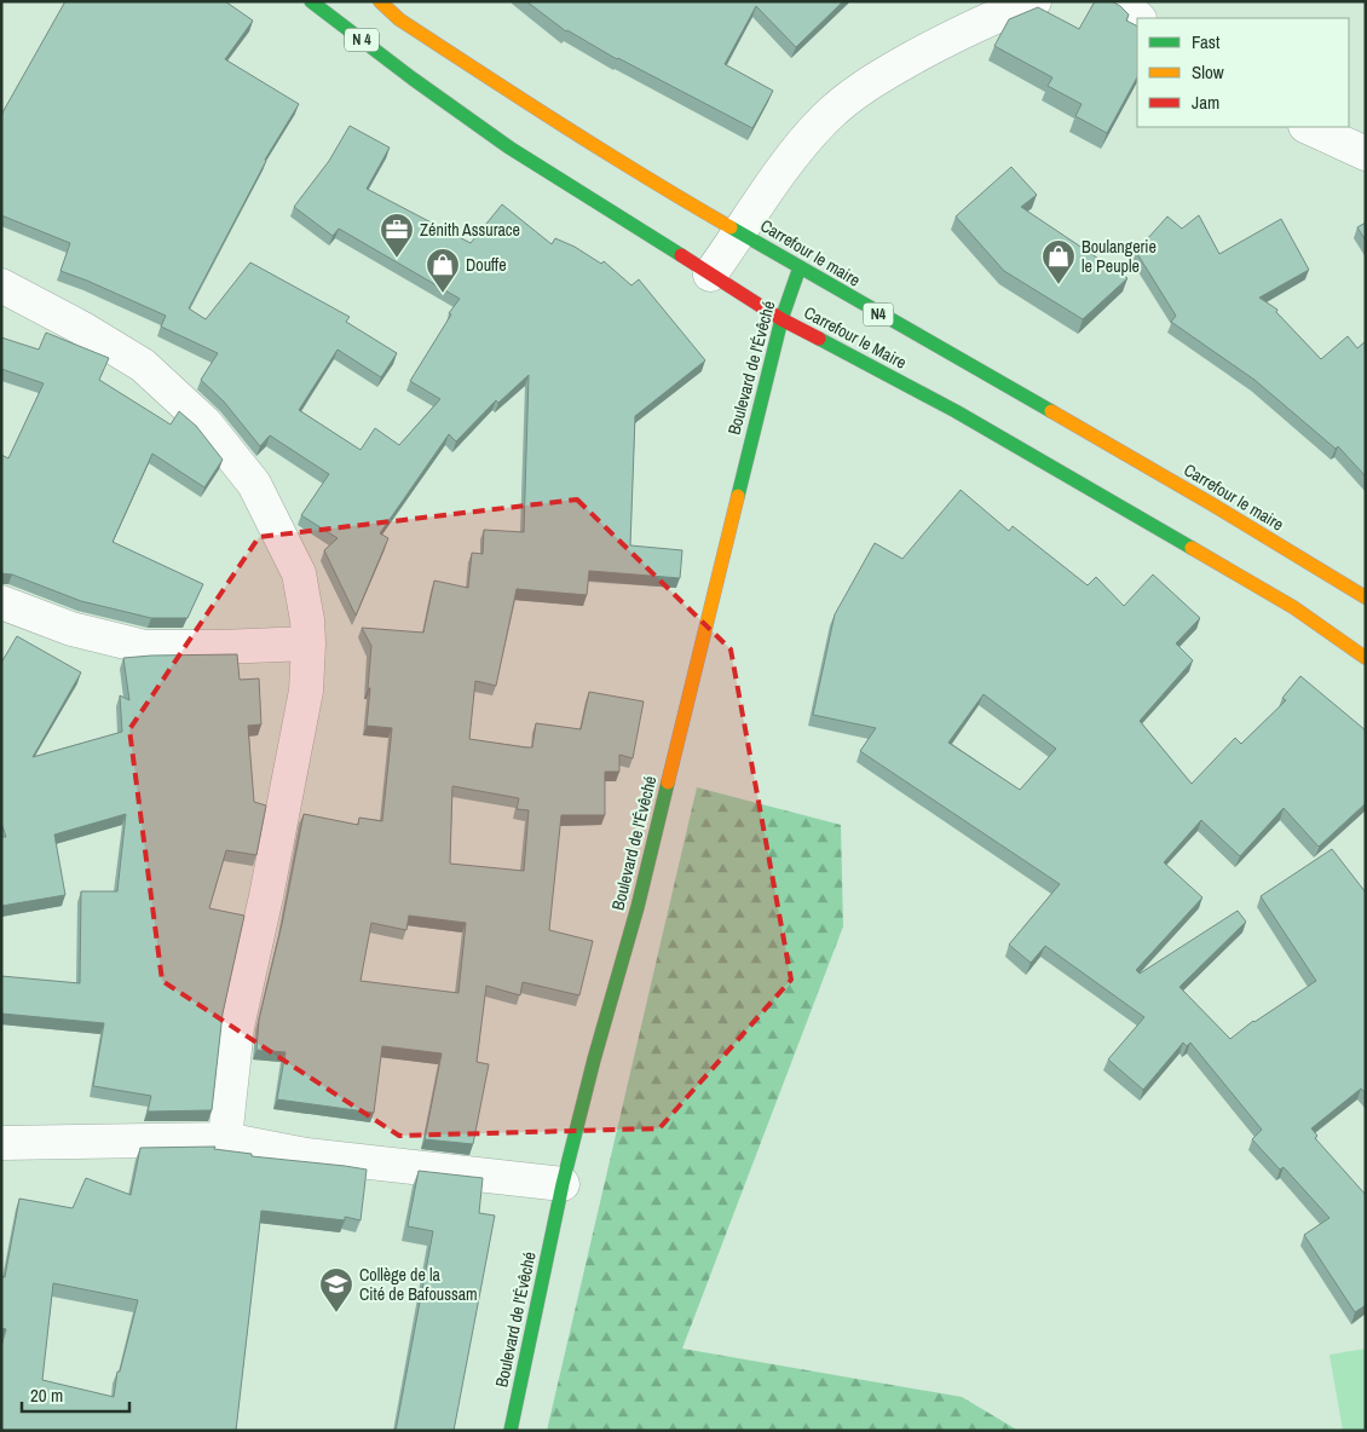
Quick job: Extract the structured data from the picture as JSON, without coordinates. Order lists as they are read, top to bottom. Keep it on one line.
{"streets":{"main road":["N 4","Carrefour le maire","N4","Carrefour le Maire","Boulevard de l'Évêché"]},"crossings":[["N 4","Carrefour le maire"],["Carrefour le maire","Boulevard de l'Évêché"],["Carrefour le Maire","Boulevard de l'Évêché"]],"places":{"office":["Zénith Assurace"],"shop":["Boulangerie le Peuple","Douffe"],"school or university":["Collège de la Cité de Bafoussam"]},"legend":["Fast","Slow","Jam"],"scale_bar":"20 m"}
